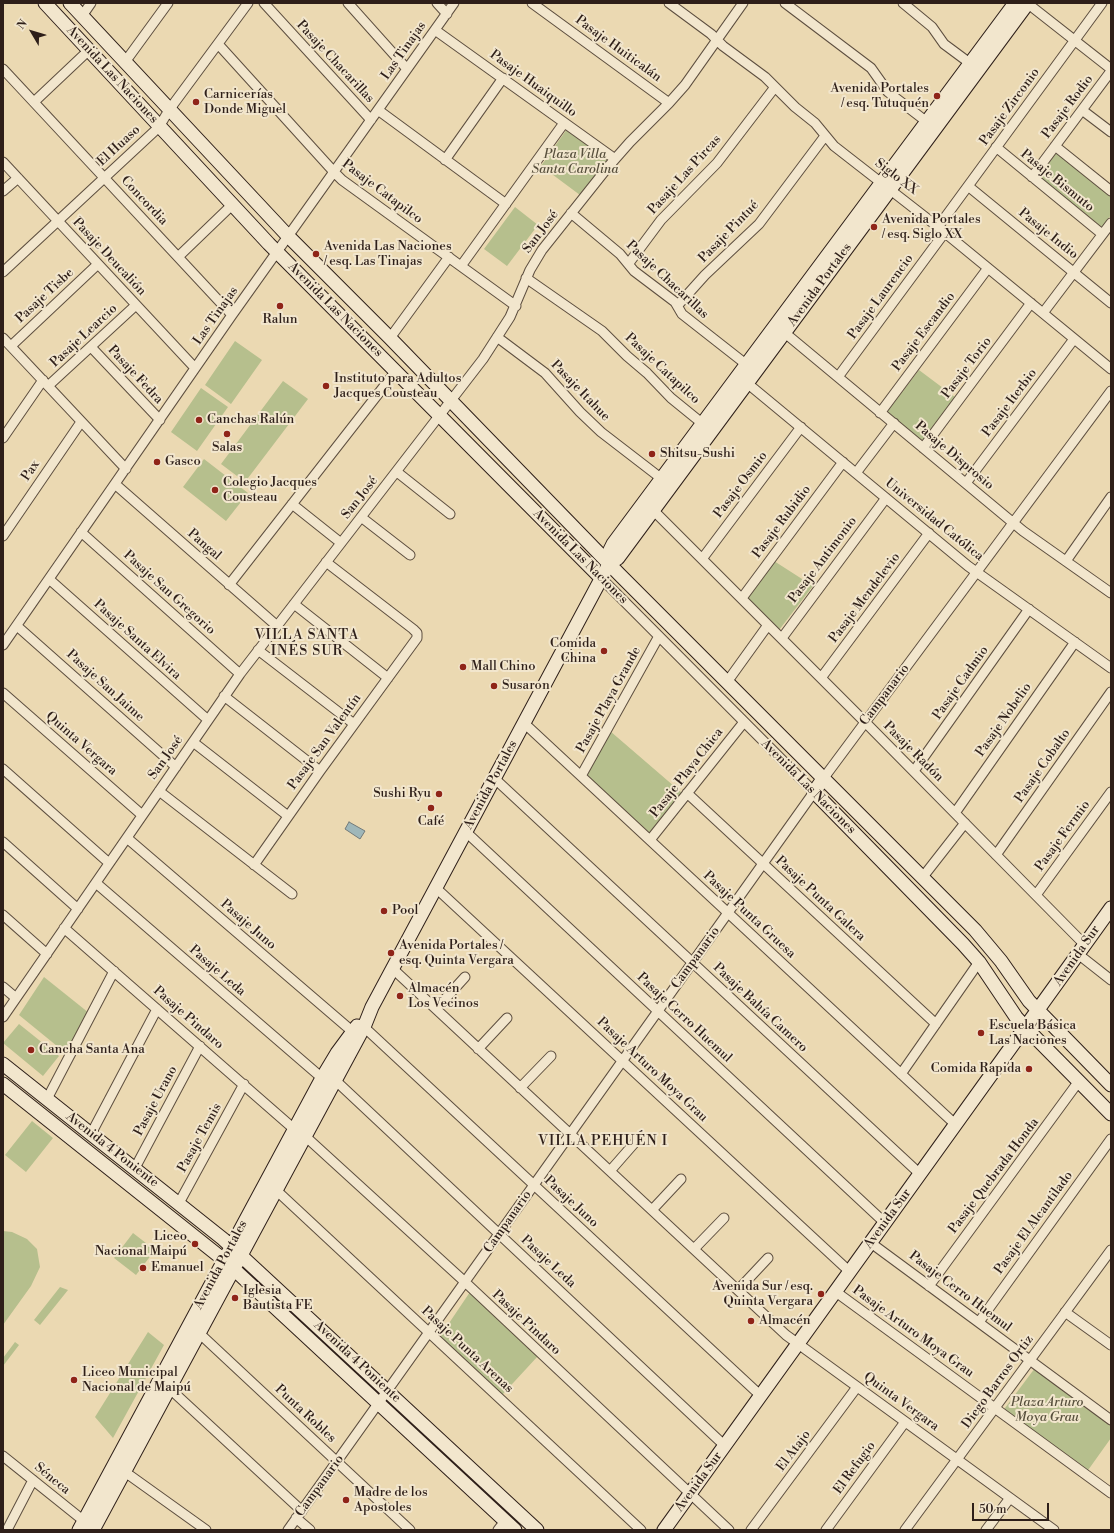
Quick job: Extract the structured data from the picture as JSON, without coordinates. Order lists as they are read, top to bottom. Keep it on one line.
{"streets":{"street":["Pasaje Huiticalán","Las Tinajas","Pasaje Chacarillas","Avenida Las Naciones","Pasaje Huaiquillo","Pasaje Zirconio","Pasaje Rodio","El Huaso","Pasaje Las Pircas","Siglo XX","Pasaje Bismuto","Pasaje Catapilco","Concordia","San José","Pasaje Pintué","Pasaje Indio","Pasaje Deucalión","Avenida Portales","Pasaje Tisbe","Pasaje Laurencio","Pasaje Escandio","Pasaje Learcio","Pasaje Torio","Pasaje Fedra","Pasaje Itahue","Pasaje Iterbio","Pasaje Disprosio","Pax","Pasaje Osmio","Universidad Católica","Pasaje Rubidio","Pangal","Pasaje Antimonio","Pasaje San Gregorio","Pasaje Mendelevio","Pasaje Santa Elvira","Pasaje Cadmio","Pasaje San Jaime","Campanario","Pasaje Playa Grande","Pasaje Nobelio","Pasaje San Valentín","Quinta Vergara","Pasaje Radón","Pasaje Cobalto","Pasaje Playa Chica","Pasaje Fermio","Pasaje Punta Galera","Pasaje Punta Gruesa","Pasaje Juno","Avenida Sur","Pasaje Leda","Pasaje Bahía Camero","Pasaje Pindaro","Pasaje Cerro Huemul","Pasaje Arturo Moya Grau","Pasaje Urano","Pasaje Temis","Avenida 4 Poniente","Pasaje Quebrada Honda","Pasaje El Alcantilado","Pasaje Punta Arenas","Diego Barros Ortiz","Punta Robles","El Atajo","El Refugio","Séneca"]},"crossings":[["Pasaje Huiticalán","San José"],["Las Tinajas","Pasaje Chacarillas"],["Las Tinajas","Avenida Las Naciones"],["Las Tinajas","Pasaje Huaiquillo"],["Las Tinajas","Pasaje Catapilco"],["Las Tinajas","Concordia"],["Las Tinajas","Pasaje Deucalión"],["Las Tinajas","Pasaje Fedra"],["Las Tinajas","Pangal"],["Las Tinajas","Pasaje San Gregorio"],["Las Tinajas","Pasaje Santa Elvira"],["Las Tinajas","Pasaje San Jaime"],["Pasaje Chacarillas","Pasaje Las Pircas"],["Pasaje Chacarillas","San José"],["Pasaje Chacarillas","Pasaje Pintué"],["Pasaje Chacarillas","Avenida Portales"],["Avenida Las Naciones","El Huaso"],["Avenida Las Naciones","San José"],["Avenida Las Naciones","Avenida Portales"],["Avenida Las Naciones","Campanario"],["Avenida Las Naciones","Pasaje Playa Grande"],["Avenida Las Naciones","Pasaje Playa Chica"],["Avenida Las Naciones","Avenida Sur"],["Avenida Las Naciones","Pasaje Quebrada Honda"],["Pasaje Huaiquillo","San José"],["Pasaje Zirconio","Siglo XX"],["Pasaje Zirconio","Pasaje Bismuto"],["Pasaje Zirconio","Pasaje Indio"],["Pasaje Zirconio","Pasaje Laurencio"],["Pasaje Rodio","Pasaje Bismuto"],["El Huaso","Pasaje Catapilco"],["El Huaso","Concordia"],["El Huaso","Pasaje Deucalión"],["Pasaje Las Pircas","Siglo XX"],["Siglo XX","San José"],["Siglo XX","Pasaje Pintué"],["Siglo XX","Avenida Portales"],["Siglo XX","Pasaje Laurencio"],["Siglo XX","Pasaje Escandio"],["Siglo XX","Pasaje Torio"],["Siglo XX","Pasaje Iterbio"],["Pasaje Catapilco","San José"],["Pasaje Catapilco","Avenida Portales"],["San José","Pasaje Itahue"],["San José","Pangal"],["San José","Pasaje San Gregorio"],["San José","Pasaje Santa Elvira"],["San José","Pasaje San Jaime"],["San José","Pasaje San Valentín"],["San José","Quinta Vergara"],["San José","Pasaje Juno"],["San José","Pasaje Leda"],["San José","Pasaje Pindaro"],["Pasaje Deucalión","Pasaje Tisbe"],["Pasaje Deucalión","Pasaje Learcio"],["Avenida Portales","Pasaje Itahue"],["Avenida Portales","Pasaje Disprosio"],["Avenida Portales","Universidad Católica"],["Avenida Portales","Quinta Vergara"],["Avenida Portales","Pasaje Radón"],["Avenida Portales","Pasaje Punta Gruesa"],["Avenida Portales","Pasaje Juno"],["Avenida Portales","Pasaje Leda"],["Avenida Portales","Pasaje Bahía Camero"],["Avenida Portales","Pasaje Pindaro"],["Avenida Portales","Pasaje Cerro Huemul"],["Avenida Portales","Pasaje Arturo Moya Grau"],["Avenida Portales","Avenida 4 Poniente"],["Avenida Portales","Pasaje Punta Arenas"],["Avenida Portales","Punta Robles"],["Avenida Portales","Séneca"],["Pasaje Laurencio","Pasaje Disprosio"],["Pasaje Escandio","Pasaje Disprosio"],["Pasaje Learcio","Pasaje Fedra"],["Pasaje Torio","Pasaje Disprosio"],["Pasaje Iterbio","Pasaje Disprosio"],["Pasaje Disprosio","Campanario"],["Pasaje Osmio","Universidad Católica"],["Pasaje Osmio","Pasaje Radón"],["Universidad Católica","Pasaje Rubidio"],["Universidad Católica","Pasaje Antimonio"],["Universidad Católica","Pasaje Mendelevio"],["Universidad Católica","Pasaje Cadmio"],["Universidad Católica","Campanario"],["Universidad Católica","Pasaje Nobelio"],["Pasaje Rubidio","Pasaje Radón"],["Pasaje Antimonio","Pasaje Radón"],["Pasaje Mendelevio","Pasaje Radón"],["Pasaje Cadmio","Pasaje Radón"],["Campanario","Quinta Vergara"],["Campanario","Pasaje Radón"],["Campanario","Pasaje Punta Galera"],["Campanario","Pasaje Punta Gruesa"],["Campanario","Pasaje Juno"],["Campanario","Pasaje Leda"],["Campanario","Pasaje Bahía Camero"],["Campanario","Pasaje Pindaro"],["Campanario","Pasaje Cerro Huemul"],["Campanario","Pasaje Arturo Moya Grau"],["Campanario","Avenida 4 Poniente"],["Campanario","Pasaje Punta Arenas"],["Campanario","Punta Robles"],["Pasaje Playa Grande","Pasaje Punta Gruesa"],["Pasaje Nobelio","Pasaje Radón"],["Quinta Vergara","Avenida Sur"],["Quinta Vergara","Diego Barros Ortiz"],["Quinta Vergara","El Atajo"],["Quinta Vergara","El Refugio"],["Pasaje Radón","Pasaje Cobalto"],["Pasaje Radón","Pasaje Fermio"],["Pasaje Radón","Avenida Sur"],["Pasaje Playa Chica","Pasaje Punta Galera"],["Pasaje Playa Chica","Pasaje Punta Gruesa"],["Pasaje Punta Gruesa","Avenida Sur"],["Pasaje Juno","Avenida Sur"],["Avenida Sur","Pasaje Leda"],["Avenida Sur","Pasaje Bahía Camero"],["Avenida Sur","Pasaje Pindaro"],["Avenida Sur","Pasaje Cerro Huemul"],["Avenida Sur","Pasaje Arturo Moya Grau"],["Pasaje Pindaro","Pasaje Urano"],["Pasaje Pindaro","Pasaje Temis"],["Pasaje Cerro Huemul","Pasaje Quebrada Honda"],["Pasaje Cerro Huemul","Pasaje El Alcantilado"],["Pasaje Cerro Huemul","Diego Barros Ortiz"],["Pasaje Arturo Moya Grau","Diego Barros Ortiz"],["Pasaje Urano","Avenida 4 Poniente"],["Pasaje Temis","Avenida 4 Poniente"]],"districts":["VILLA SANTA INÉS SUR","VILLA PEHUÉN I"],"parks":["Plaza Villa Santa Carolina","Plaza Arturo Moya Grau"],"places":["Avenida Portales / esq. Tutuquén","Carnicerías Donde Miguel","Avenida Portales / esq. Siglo XX","Avenida Las Naciones / esq. Las Tinajas","Ralun","Instituto para Adultos Jacques Cousteau","Canchas Ralún","Salas","Shitsu-Sushi","Gasco","Colegio Jacques Cousteau","Comida China","Mall Chino","Susaron","Sushi Ryu","Café","Pool","Avenida Portales / esq. Quinta Vergara","Almacén Los Vecinos","Escuela Básica Las Naciones","Cancha Santa Ana","Comida Rapida","Liceo Nacional Maipú","Emanuel","Avenida Sur / esq. Quinta Vergara","Iglesia Bautista FE","Almacén","Liceo Municipal Nacional de Maipú","Madre de los Apostoles"],"scale_bar":"50 m","north":"top left"}
